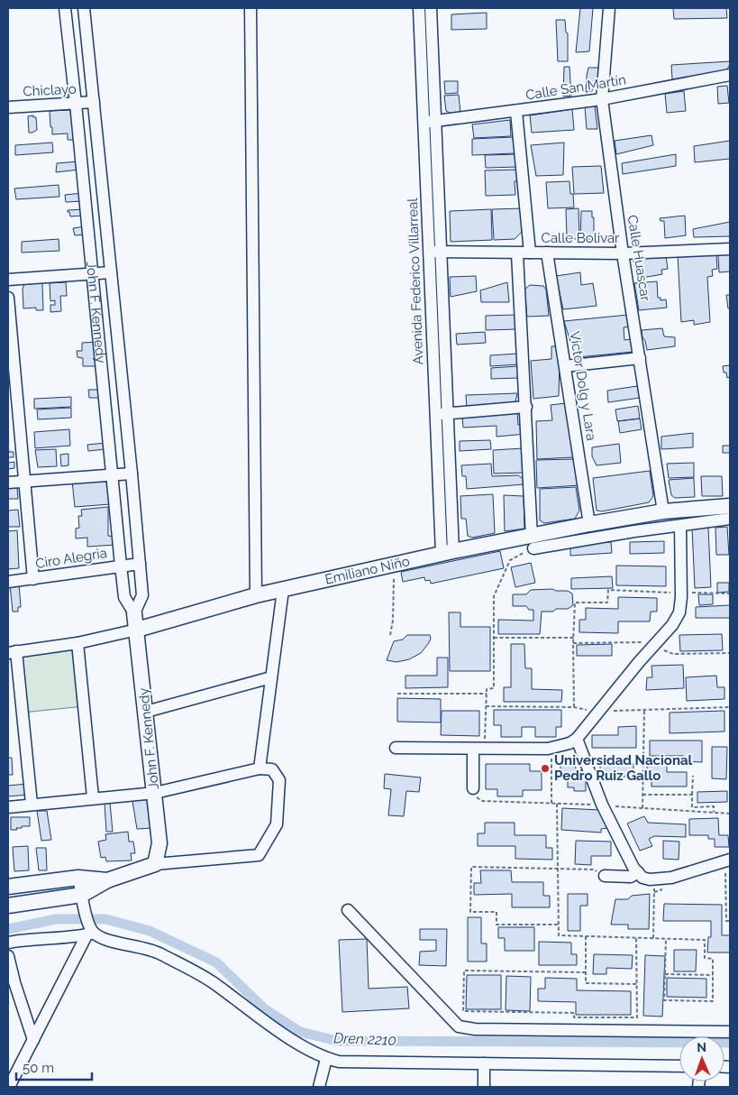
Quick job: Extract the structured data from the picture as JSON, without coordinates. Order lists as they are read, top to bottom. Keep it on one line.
{"streets":{"main road":["John F. Kennedy","Emiliano Niño"],"street":["Calle San Martín","Chiclayo","Calle Bolivar","Calle Huascar","Avenida Federico Villarreal","Víctor Dolg y Lara","Ciro Alegria"]},"crossings":[["Calle San Martín","Calle Huascar"],["Calle San Martín","Avenida Federico Villarreal"],["Chiclayo","John F. Kennedy"],["Calle Bolivar","Calle Huascar"],["Calle Bolivar","Avenida Federico Villarreal"],["Calle Bolivar","Víctor Dolg y Lara"],["Calle Huascar","Emiliano Niño"],["Avenida Federico Villarreal","Emiliano Niño"],["John F. Kennedy","Ciro Alegria"],["John F. Kennedy","Emiliano Niño"],["Víctor Dolg y Lara","Emiliano Niño"]],"water":["Dren 2210"],"places":["Universidad Nacional Pedro Ruiz Gallo"],"scale_bar":"50 m","north":"top"}
